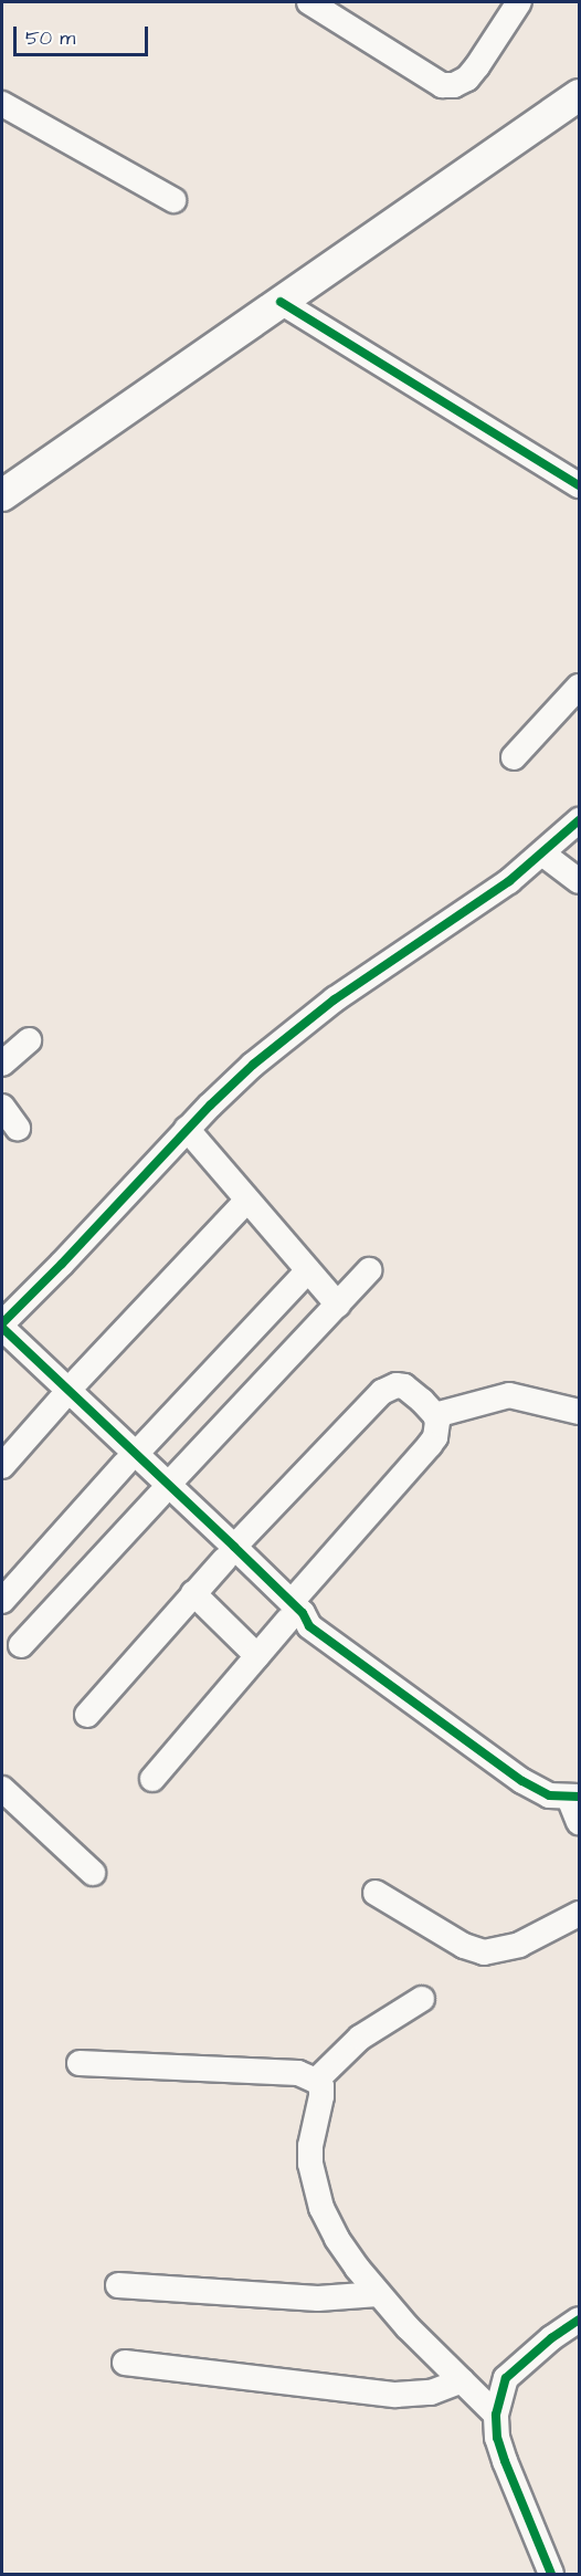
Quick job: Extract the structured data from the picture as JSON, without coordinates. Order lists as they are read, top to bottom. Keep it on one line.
{"scale_bar":"50 m"}
